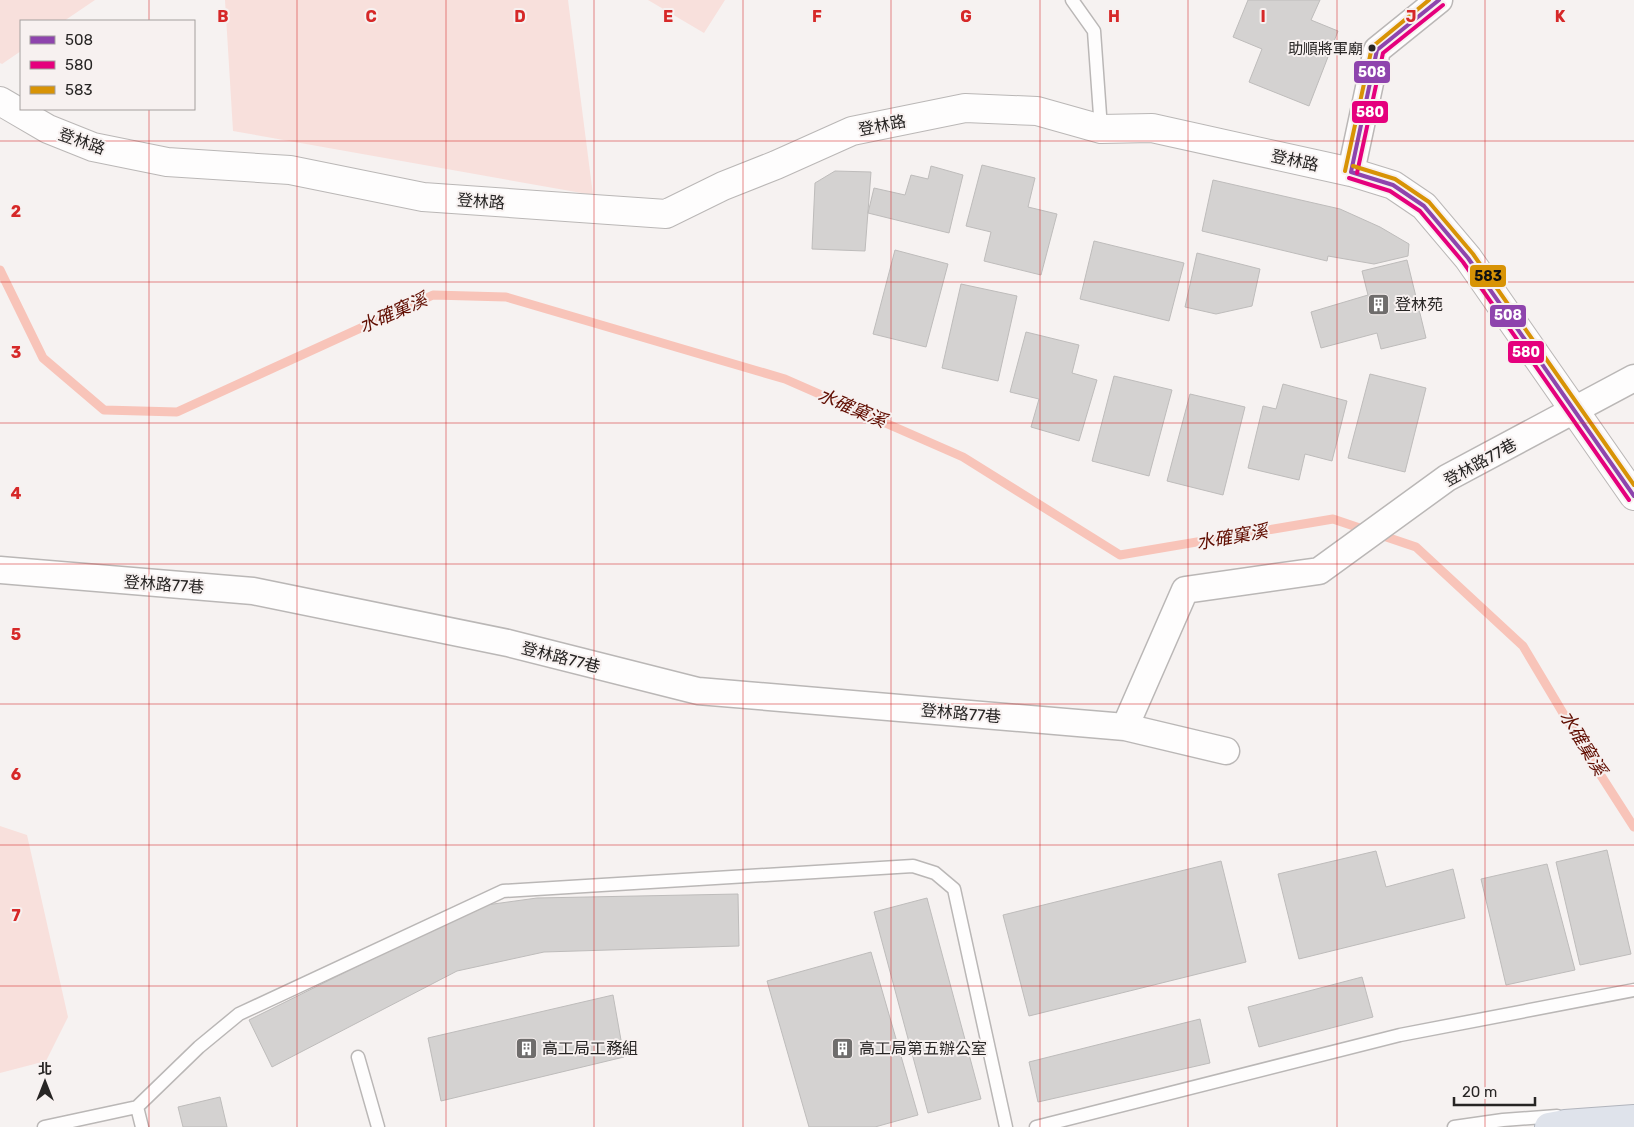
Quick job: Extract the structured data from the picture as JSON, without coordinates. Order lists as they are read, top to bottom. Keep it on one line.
{"streets":{"street":["登林路","登林路77巷"]},"crossings":[["登林路","登林路77巷"]],"water":["水確窠溪"],"places":{"other":["助順將軍廟"],"building":["登林苑","高工局工務組","高工局第五辦公室"]},"lines":["transit line 508","transit line 583","transit line 580"],"legend":["508","580","583"],"scale_bar":"20 m","north":"top","grid":{"columns":["B","C","D","E","F","G","H","I","J","K"],"rows":["2","3","4","5","6","7"]}}
